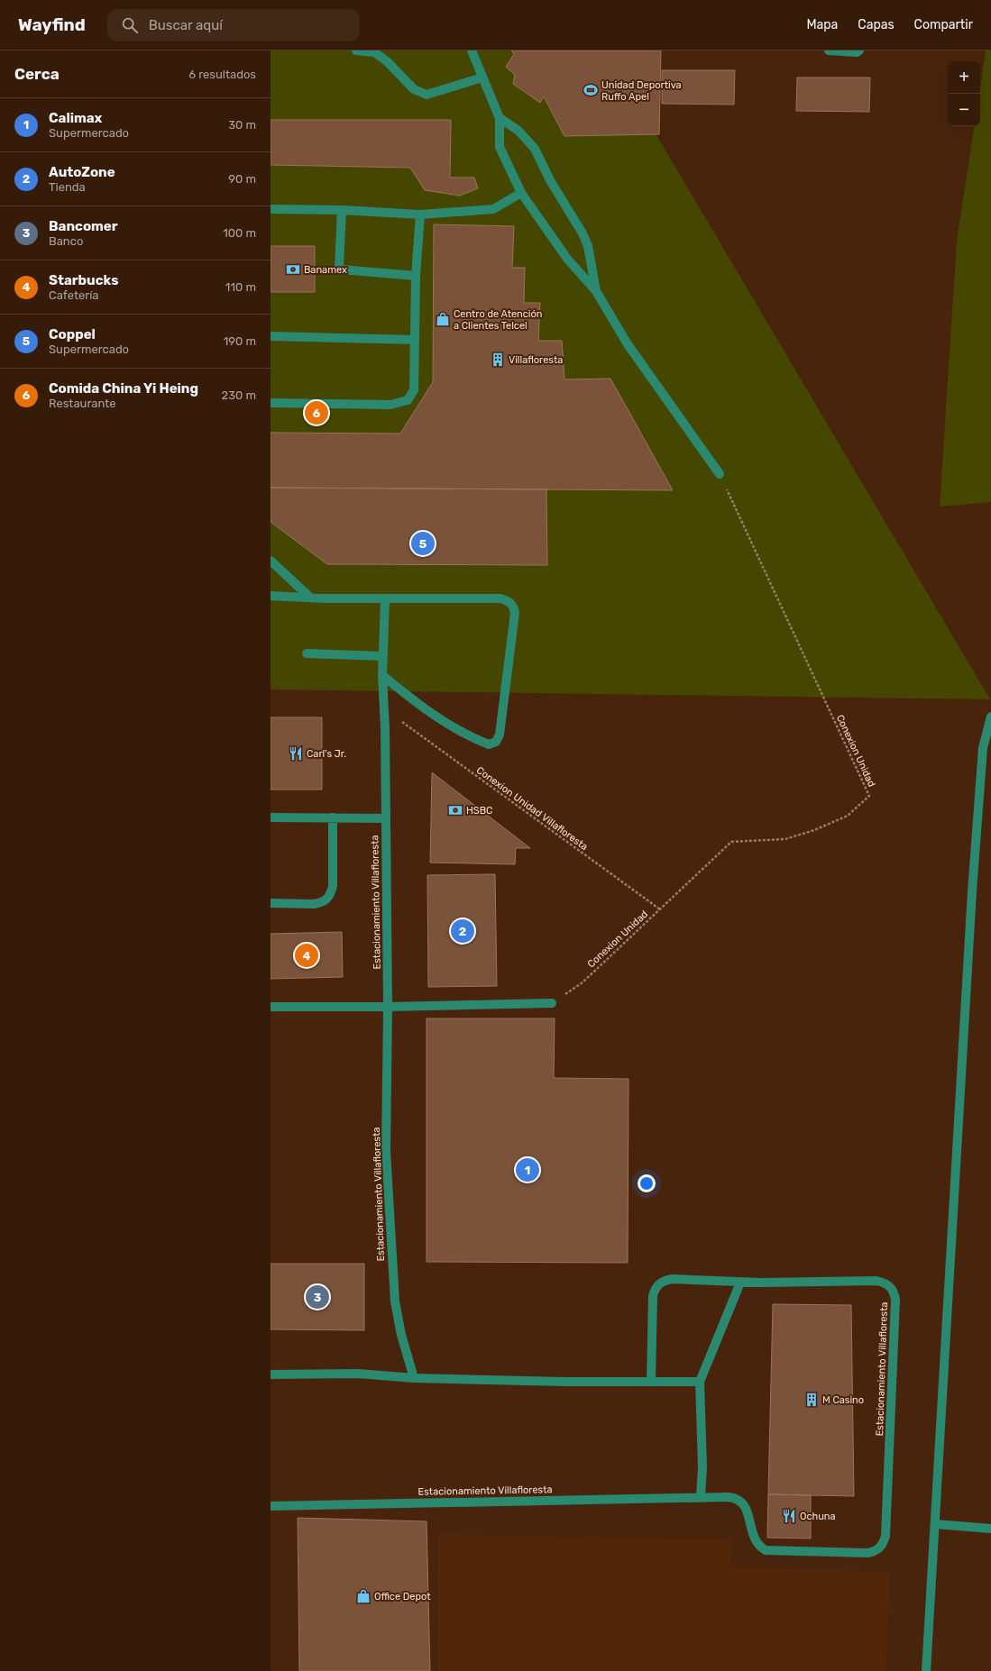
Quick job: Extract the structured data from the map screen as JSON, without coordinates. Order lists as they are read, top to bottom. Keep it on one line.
{"streets":{"street":["Estacionamiento Villafloresta"],"path":["Conexion Unidad","Conexion Unidad Villafloresta"]},"crossings":[["Conexion Unidad","Conexion Unidad Villafloresta"]],"places":{"sports":["Unidad Deportiva Ruffo Apel"],"bank":["Banamex","HSBC"],"shop":["Centro de Atención a Clientes Telcel","Office Depot"],"building":["Villafloresta","M Casino"],"restaurant":["Carl's Jr.","Ochuna"]},"page":{"header":"Wayfind","search":"Buscar aquí","nav":["Mapa","Capas","Compartir"],"heading":["Cerca","6 resultados"],"map_buttons":["+","−"],"list":[{"mark":"1","name":"Calimax","note":"Supermercado","value":"30 m"},{"mark":"2","name":"AutoZone","note":"Tienda","value":"90 m"},{"mark":"3","name":"Bancomer","note":"Banco","value":"100 m"},{"mark":"4","name":"Starbucks","note":"Cafetería","value":"110 m"},{"mark":"5","name":"Coppel","note":"Supermercado","value":"190 m"},{"mark":"6","name":"Comida China Yi Heing","note":"Restaurante","value":"230 m"}],"pins":["6","5","2","4","1","3"]}}
